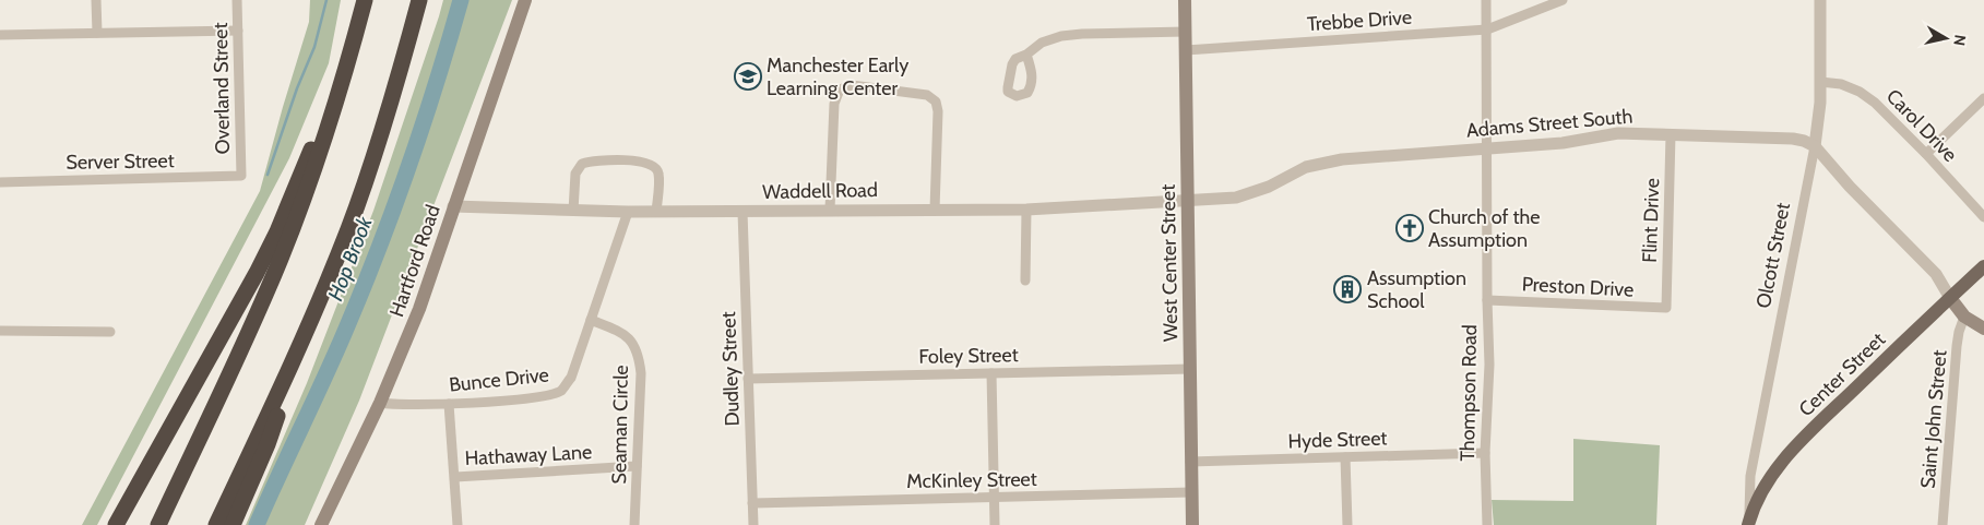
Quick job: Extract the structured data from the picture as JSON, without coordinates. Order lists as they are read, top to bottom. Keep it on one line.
{"streets":{"main road":["Hartford Road","West Center Street","Center Street"],"street":["Trebbe Drive","Overland Street","Adams Street South","Carol Drive","Server Street","Waddell Road","Flint Drive","Olcott Street","Preston Drive","Foley Street","Dudley Street","Bunce Drive","Thompson Road","Saint John Street","Seaman Circle","Hyde Street","Hathaway Lane","McKinley Street"]},"crossings":[["Trebbe Drive","West Center Street"],["Trebbe Drive","Thompson Road"],["Overland Street","Server Street"],["Adams Street South","Waddell Road"],["Adams Street South","Flint Drive"],["Adams Street South","Olcott Street"],["Adams Street South","West Center Street"],["Adams Street South","Thompson Road"],["Carol Drive","Olcott Street"],["Waddell Road","Hartford Road"],["Waddell Road","West Center Street"],["Waddell Road","Dudley Street"],["Waddell Road","Bunce Drive"],["Flint Drive","Preston Drive"],["Olcott Street","Center Street"],["Hartford Road","Bunce Drive"],["West Center Street","Foley Street"],["West Center Street","Hyde Street"],["West Center Street","McKinley Street"],["Preston Drive","Thompson Road"],["Foley Street","Dudley Street"],["Dudley Street","McKinley Street"],["Bunce Drive","Seaman Circle"],["Thompson Road","Hyde Street"],["Seaman Circle","Hathaway Lane"]],"water":["Hop Brook"],"places":{"school or university":["Manchester Early Learning Center"],"church":["Church of the Assumption"],"building":["Assumption School"]},"north":"right"}
